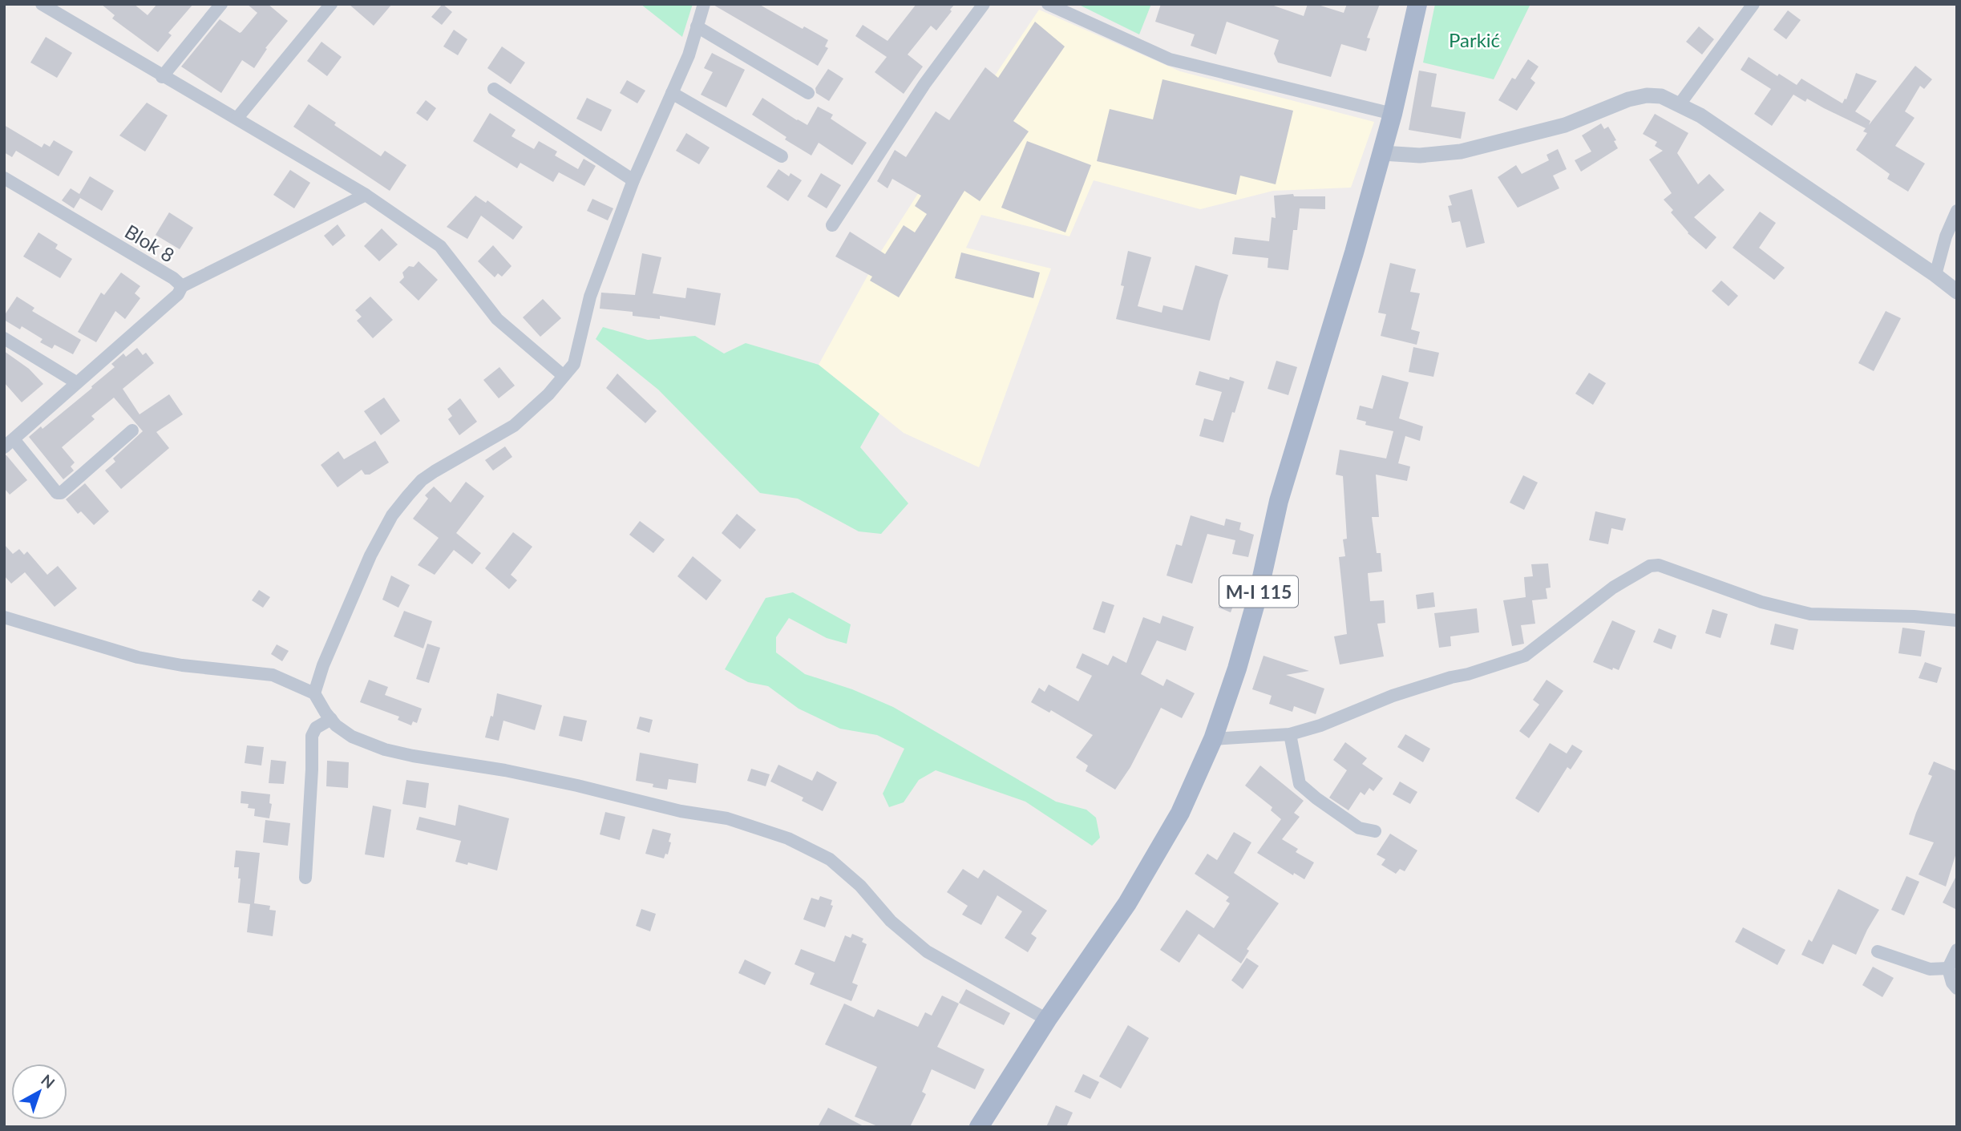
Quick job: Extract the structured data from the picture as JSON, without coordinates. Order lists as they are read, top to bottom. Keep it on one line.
{"streets":{"main road":["M-I 115"],"street":["Blok 8"]},"parks":["Parkić"],"north":"top right"}
